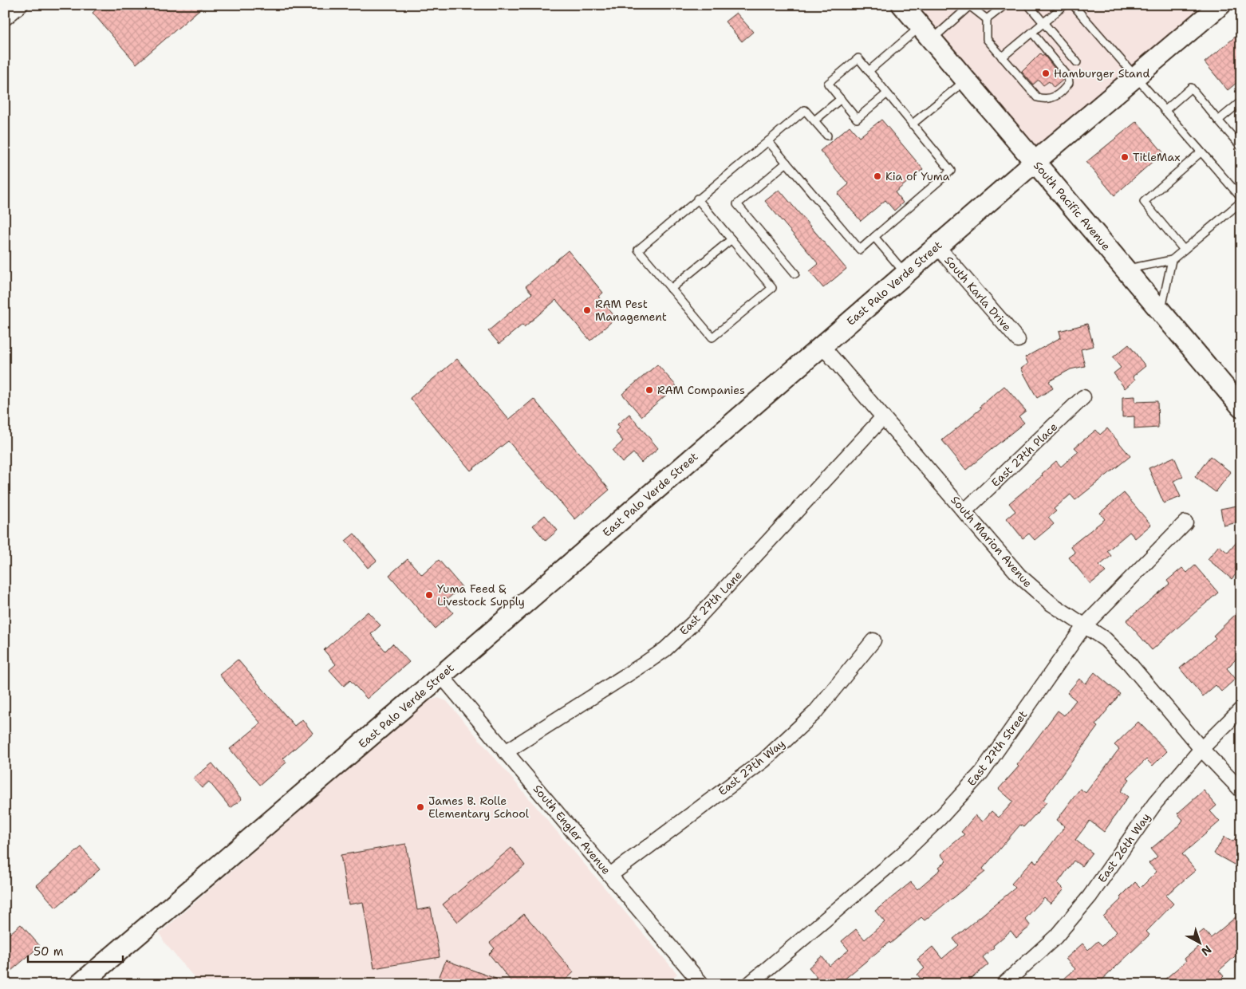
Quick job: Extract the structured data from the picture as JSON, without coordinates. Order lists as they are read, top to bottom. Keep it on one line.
{"streets":{"street":["South Pacific Avenue","East Palo Verde Street","South Karla Drive","East 27th Place","South Marion Avenue","East 27th Lane","East 27th Street","East 27th Way","South Engler Avenue","East 26th Way"]},"crossings":[["South Pacific Avenue","East Palo Verde Street"],["East Palo Verde Street","South Karla Drive"],["East Palo Verde Street","South Marion Avenue"],["East Palo Verde Street","South Engler Avenue"],["East 27th Place","South Marion Avenue"],["South Marion Avenue","East 27th Lane"],["South Marion Avenue","East 27th Street"],["South Marion Avenue","East 26th Way"],["East 27th Lane","South Engler Avenue"],["East 27th Way","South Engler Avenue"]],"places":["Hamburger Stand","TitleMax","Kia of Yuma","RAM Pest Management","RAM Companies","Yuma Feed & Livestock Supply","James B. Rolle Elementary School"],"scale_bar":"50 m","north":"bottom right"}
